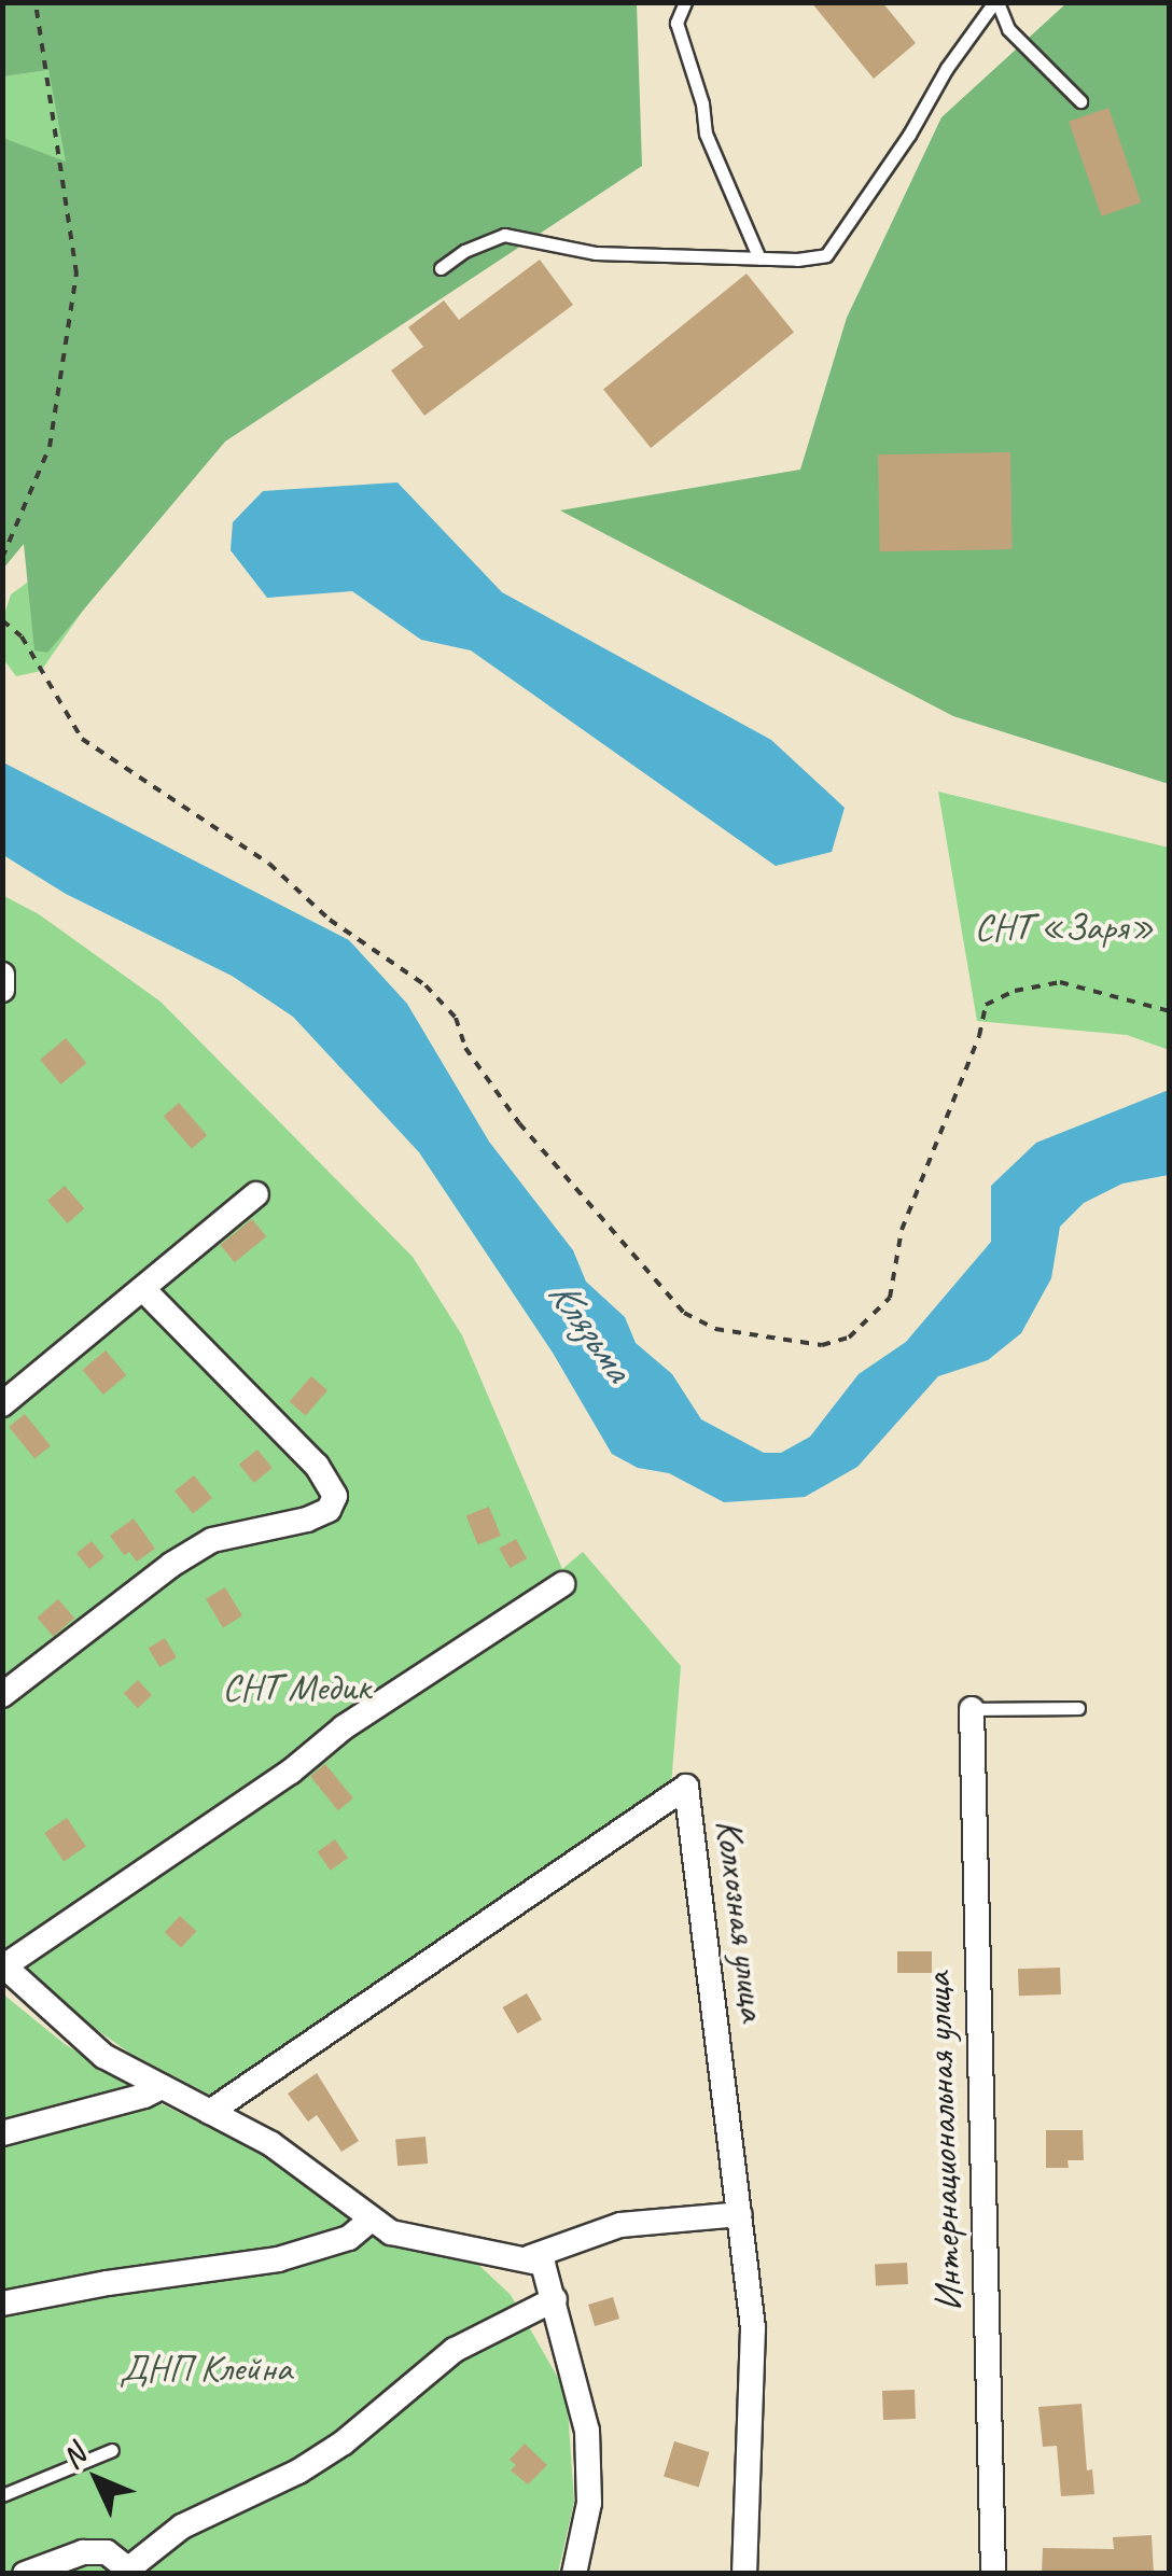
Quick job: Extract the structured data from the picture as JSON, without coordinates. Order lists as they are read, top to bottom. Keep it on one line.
{"streets":{"street":["Колхозная улица","Интернациональная улица"]},"water":["Клязьма"],"parks":["СНТ «Заря»","СНТ Медик","ДНП Клейна"],"north":"top left"}
